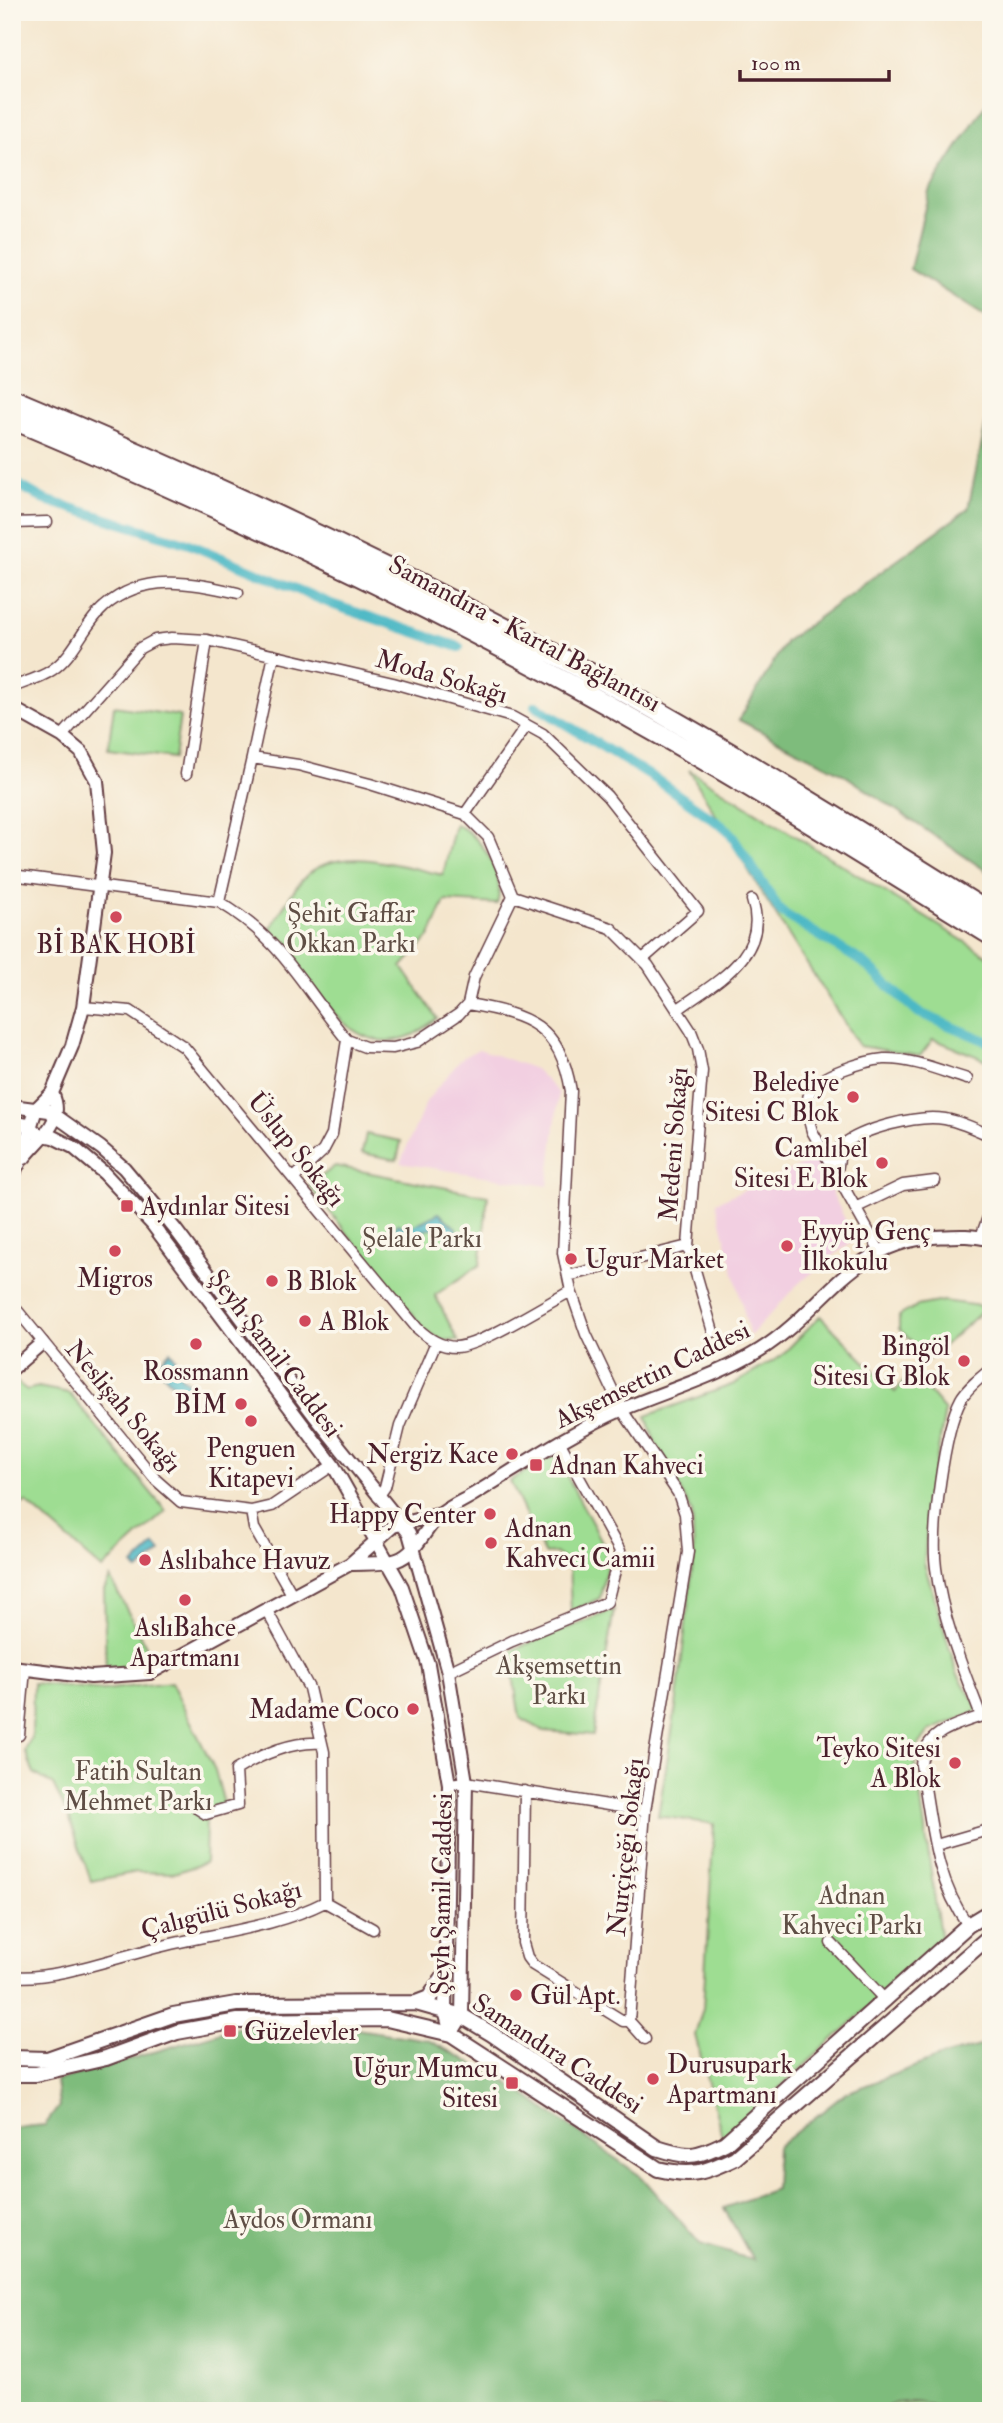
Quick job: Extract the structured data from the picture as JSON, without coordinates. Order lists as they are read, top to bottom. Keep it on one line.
{"streets":{"highway":["Samandıra - Kartal Bağlantısı"],"main road":["Samandıra Caddesi"],"street":["Moda Sokağı","Medeni Sokağı","Üslup Sokağı","Şeyh Şamil Caddesi","Akşemsettin Caddesi","Neslişah Sokağı","Nurçiçeği Sokağı","Çalıgülü Sokağı"]},"crossings":[["Moda Sokağı","Medeni Sokağı"],["Medeni Sokağı","Nurçiçeği Sokağı"],["Şeyh Şamil Caddesi","Akşemsettin Caddesi"],["Şeyh Şamil Caddesi","Neslişah Sokağı"],["Şeyh Şamil Caddesi","Samandıra Caddesi"],["Akşemsettin Caddesi","Nurçiçeği Sokağı"],["Akşemsettin Caddesi","Çalıgülü Sokağı"]],"parks":["Şehit Gaffar Okkan Parkı","Şelale Parkı","Akşemsettin Parkı","Fatih Sultan Mehmet Parkı","Adnan Kahveci Parkı","Aydos Ormanı"],"places":{"other":["Bİ BAK HOBİ","Belediye Sitesi C Blok","Camlıbel Sitesi E Blok","Eyyüp Genç İlkokulu","Migros","Ugur Market","B Blok","A Blok","Rossmann","Bingöl Sitesi G Blok","BİM","Penguen Kitapevi","Nergiz Kace","Happy Center","Adnan Kahveci Camii","Aslıbahce Havuz","AslıBahce Apartmanı","Madame Coco","Teyko Sitesi A Blok","Gül Apt.","Durusupark Apartmanı"],"transit":["Aydınlar Sitesi","Adnan Kahveci","Güzelevler","Uğur Mumcu Sitesi"]},"scale_bar":"100 m"}
